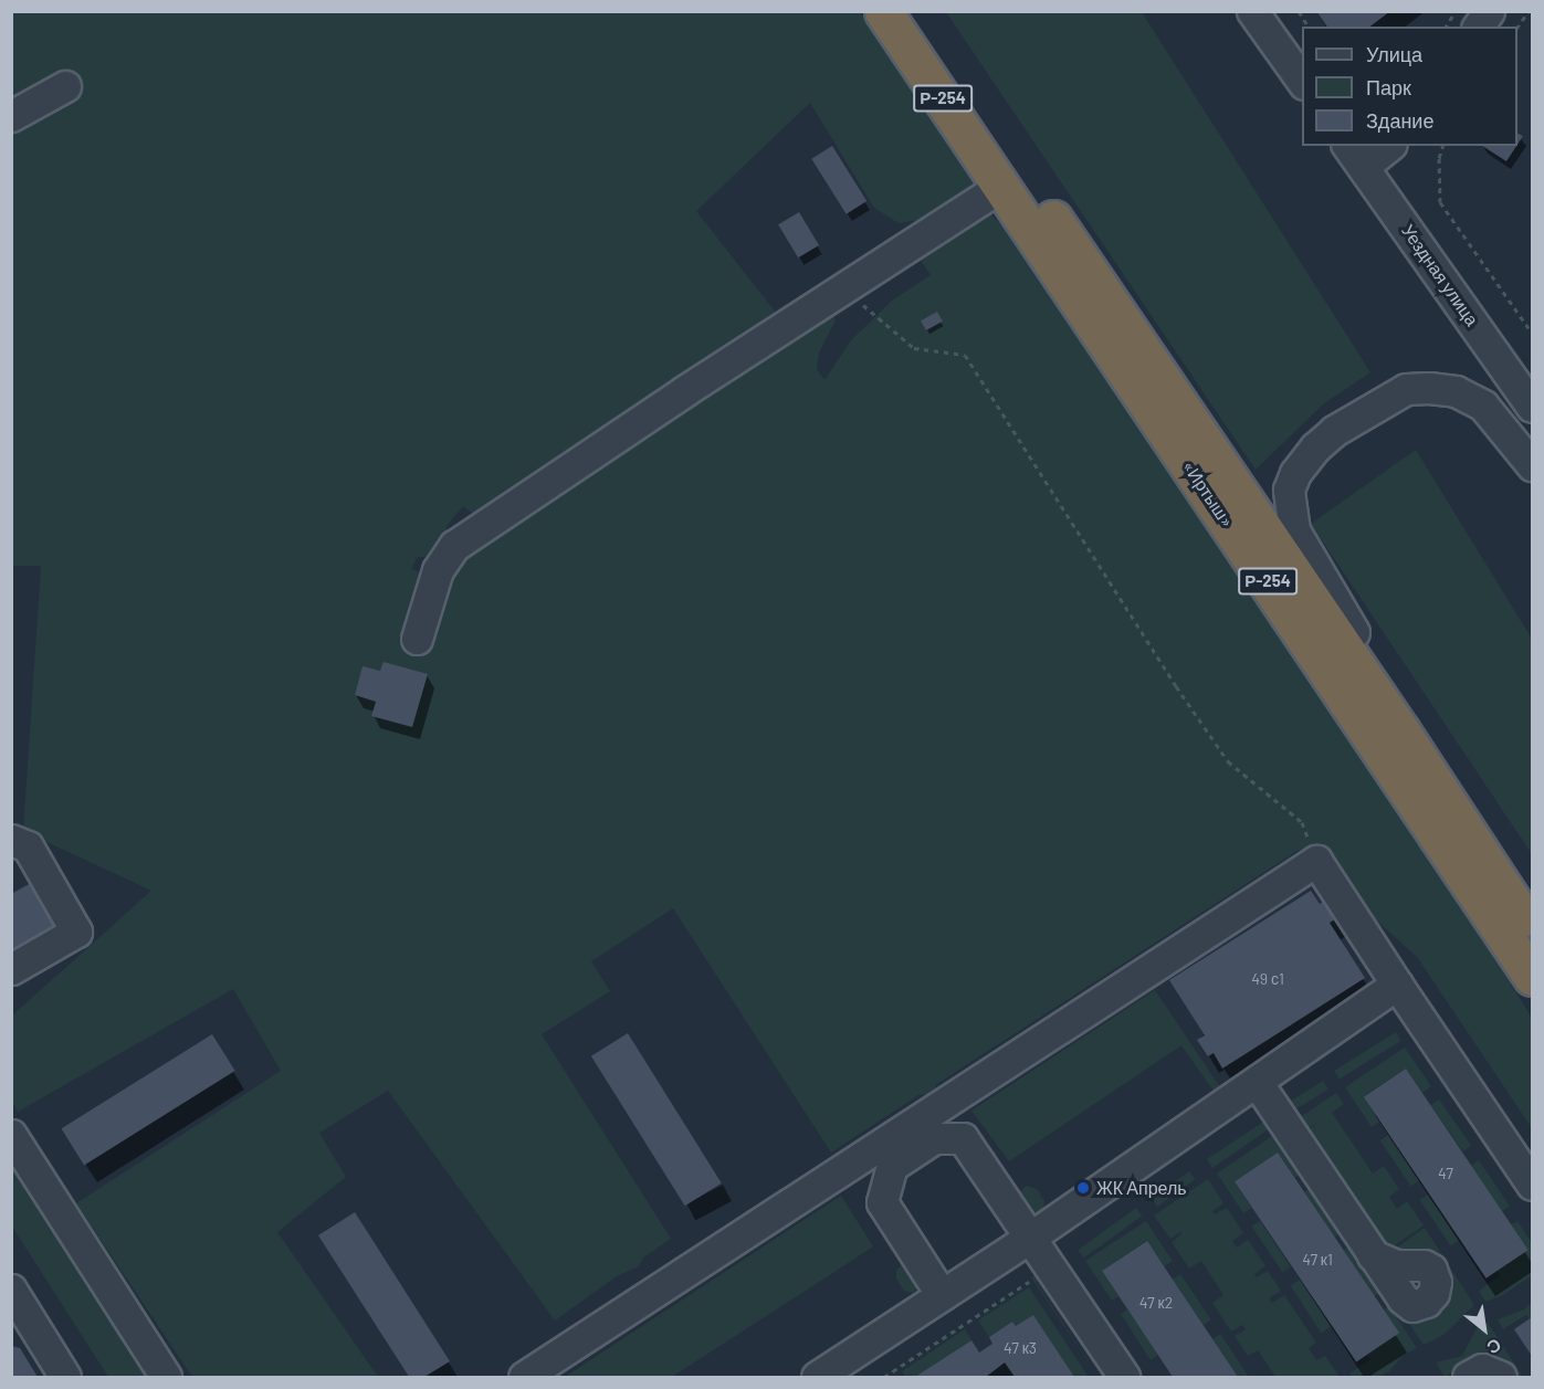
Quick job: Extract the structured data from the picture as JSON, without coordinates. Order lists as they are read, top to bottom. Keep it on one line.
{"streets":{"highway":["Р-254","«Иртыш»"],"street":["Уездная улица"]},"places":["ЖК Апрель"],"house_numbers":["49 с1","47","47 к1","47 к2","47 к3"],"legend":["Улица","Парк","Здание"],"north":"bottom right"}
